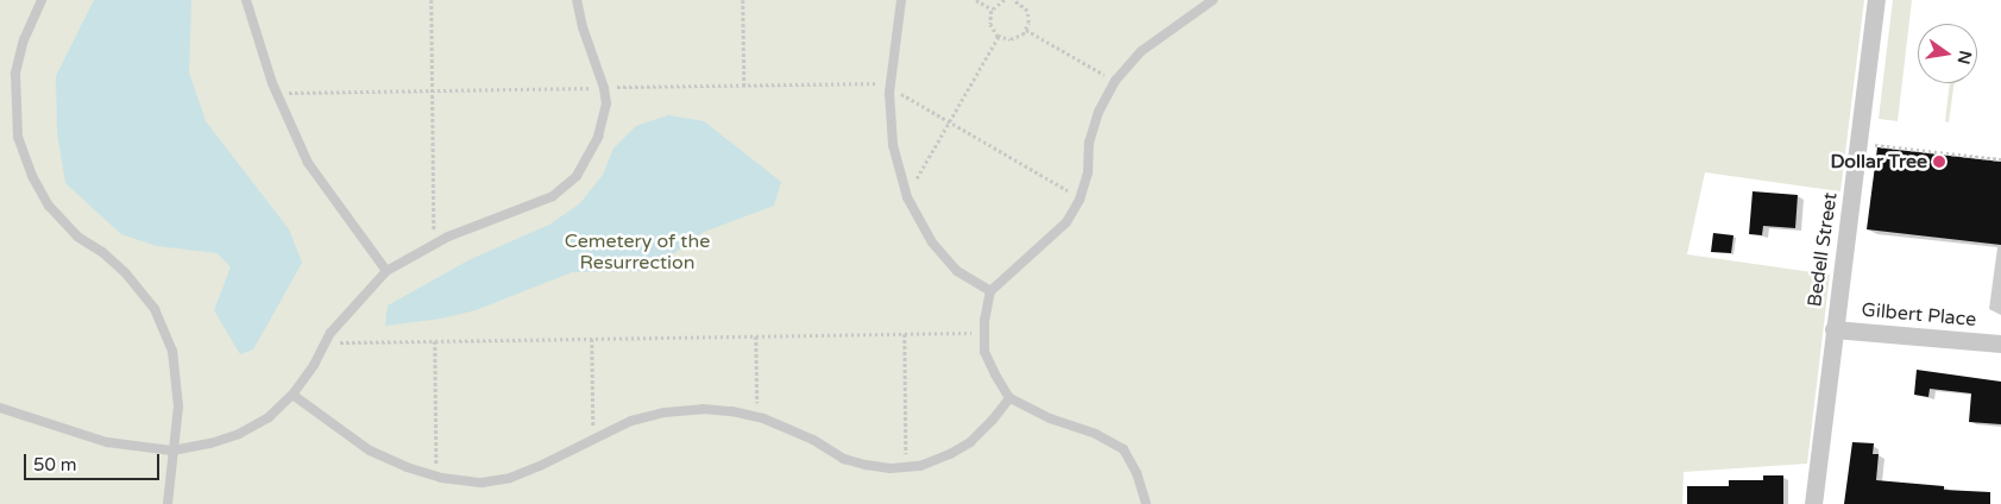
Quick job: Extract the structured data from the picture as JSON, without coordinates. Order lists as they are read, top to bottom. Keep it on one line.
{"streets":{"street":["Bedell Street","Gilbert Place"]},"crossings":[["Bedell Street","Gilbert Place"]],"parks":["Cemetery of the Resurrection"],"places":["Dollar Tree"],"scale_bar":"50 m","north":"right"}
